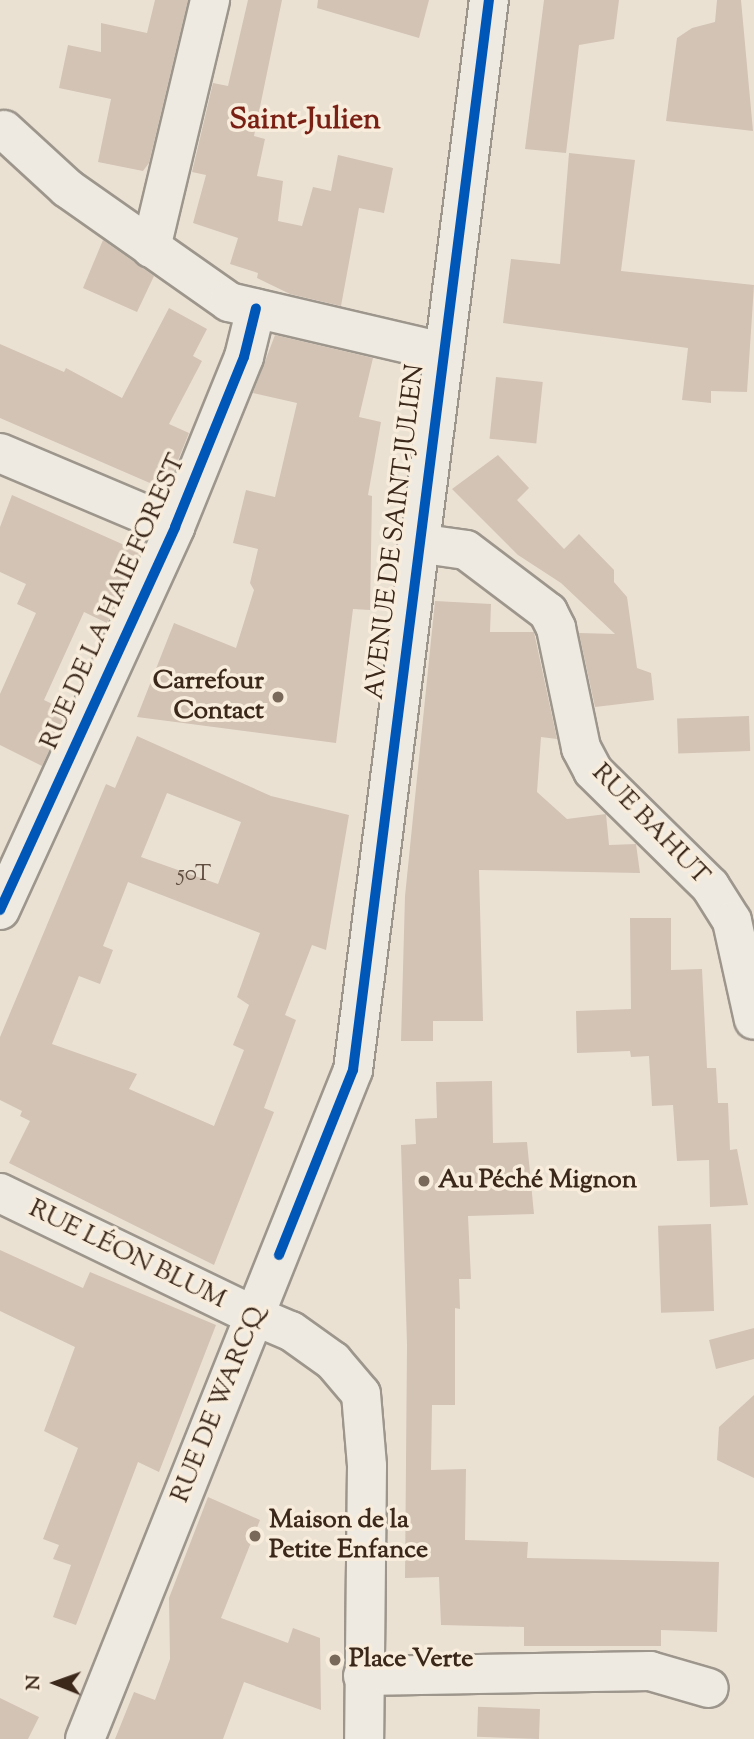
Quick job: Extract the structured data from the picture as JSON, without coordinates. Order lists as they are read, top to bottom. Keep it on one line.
{"streets":{"street":["AVENUE DE SAINT-JULIEN","RUE DE LA HAIE FOREST","RUE BAHUT","RUE LÉON BLUM","RUE DE WARCQ"]},"crossings":[["AVENUE DE SAINT-JULIEN","RUE BAHUT"],["AVENUE DE SAINT-JULIEN","RUE DE WARCQ"],["RUE LÉON BLUM","RUE DE WARCQ"]],"districts":["Saint-Julien"],"places":["Carrefour Contact","Au Péché Mignon","Maison de la Petite Enfance","Place Verte"],"house_numbers":["50T"],"north":"left"}
